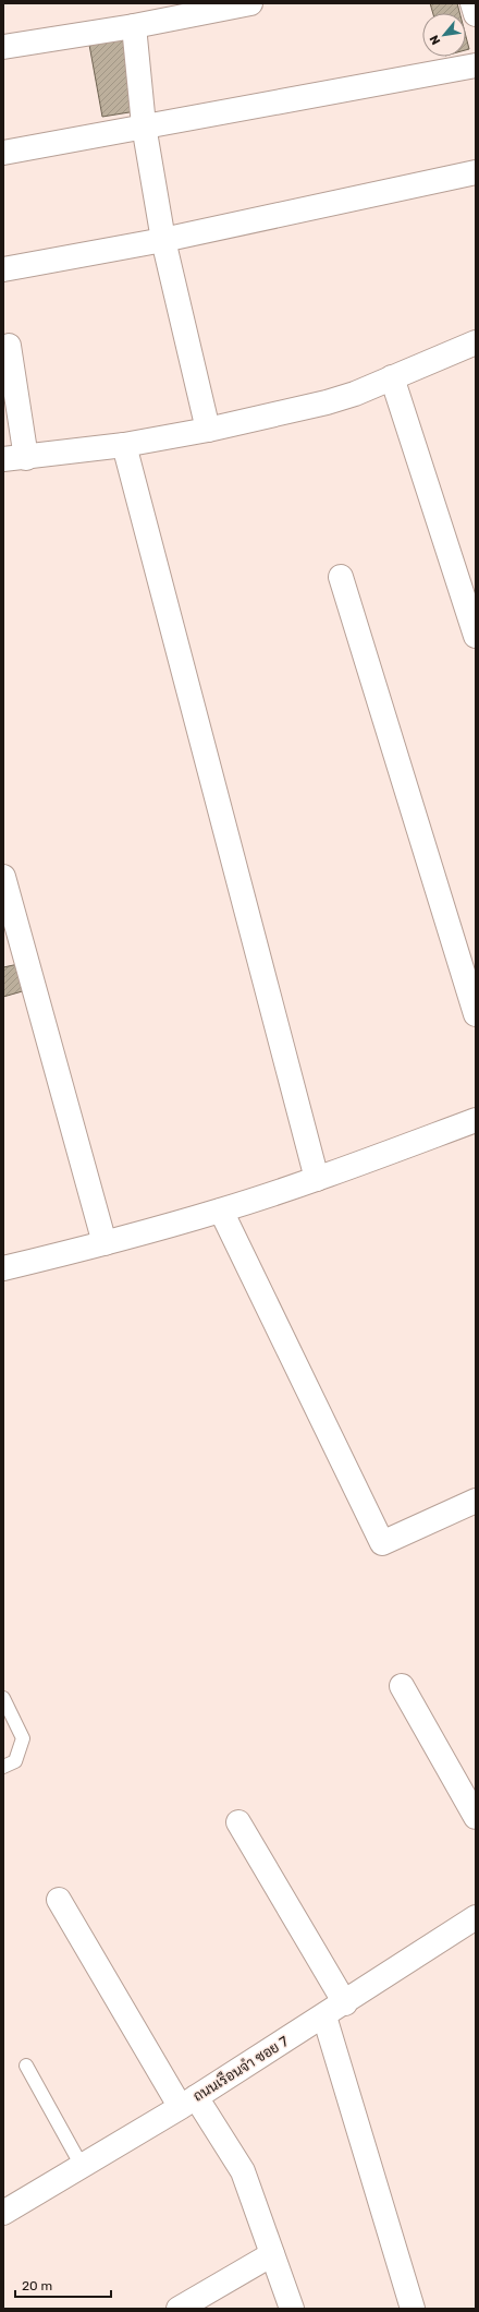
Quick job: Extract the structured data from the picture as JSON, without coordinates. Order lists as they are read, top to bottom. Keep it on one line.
{"streets":{"street":["ถนนเรือนจำ ซอย 7"]},"scale_bar":"20 m","north":"bottom left"}
